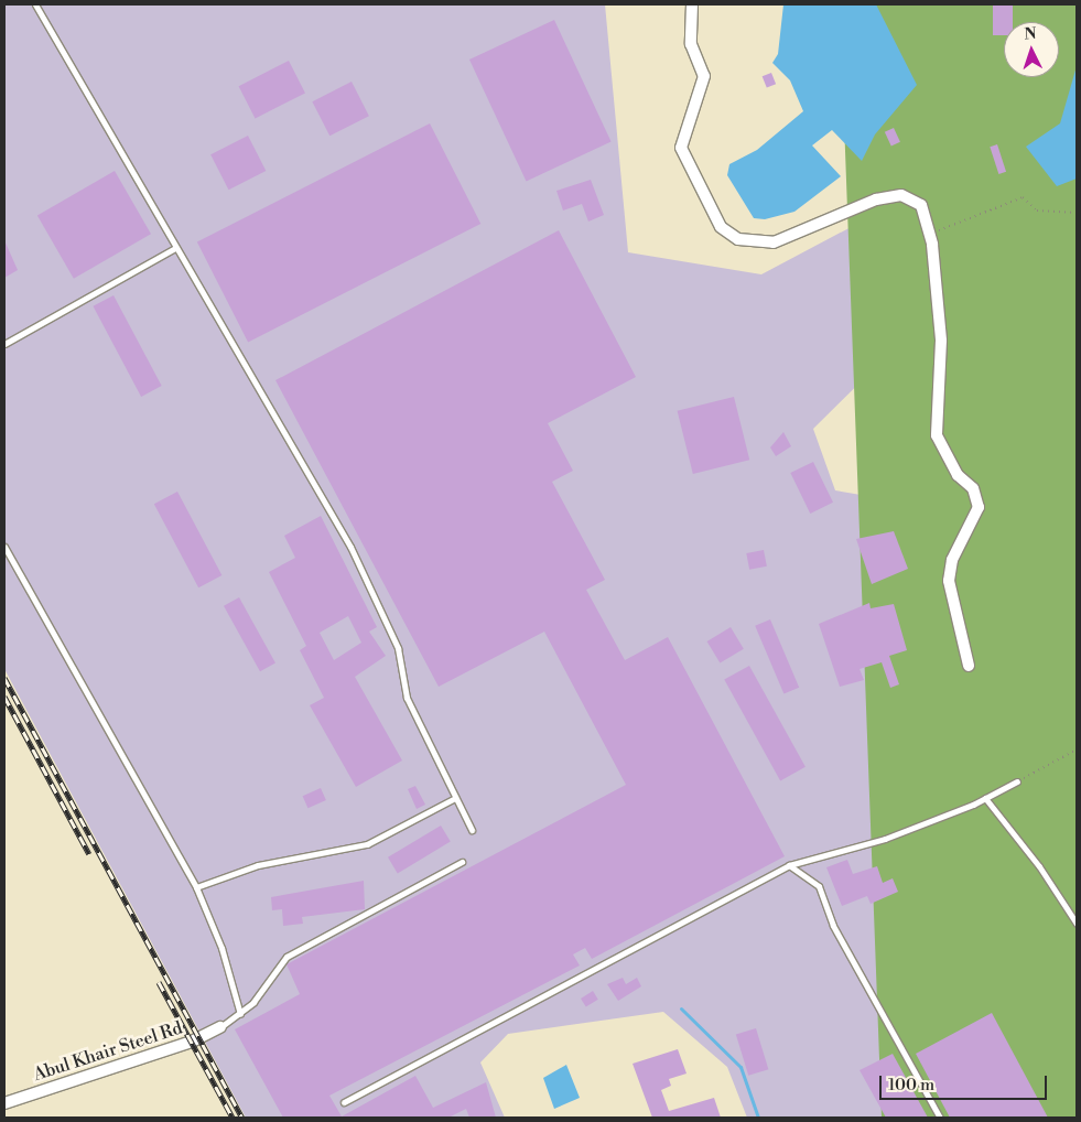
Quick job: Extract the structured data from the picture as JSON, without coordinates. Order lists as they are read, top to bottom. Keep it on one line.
{"streets":{"street":["Abul Khair Steel Rd"]},"scale_bar":"100 m","north":"top"}
